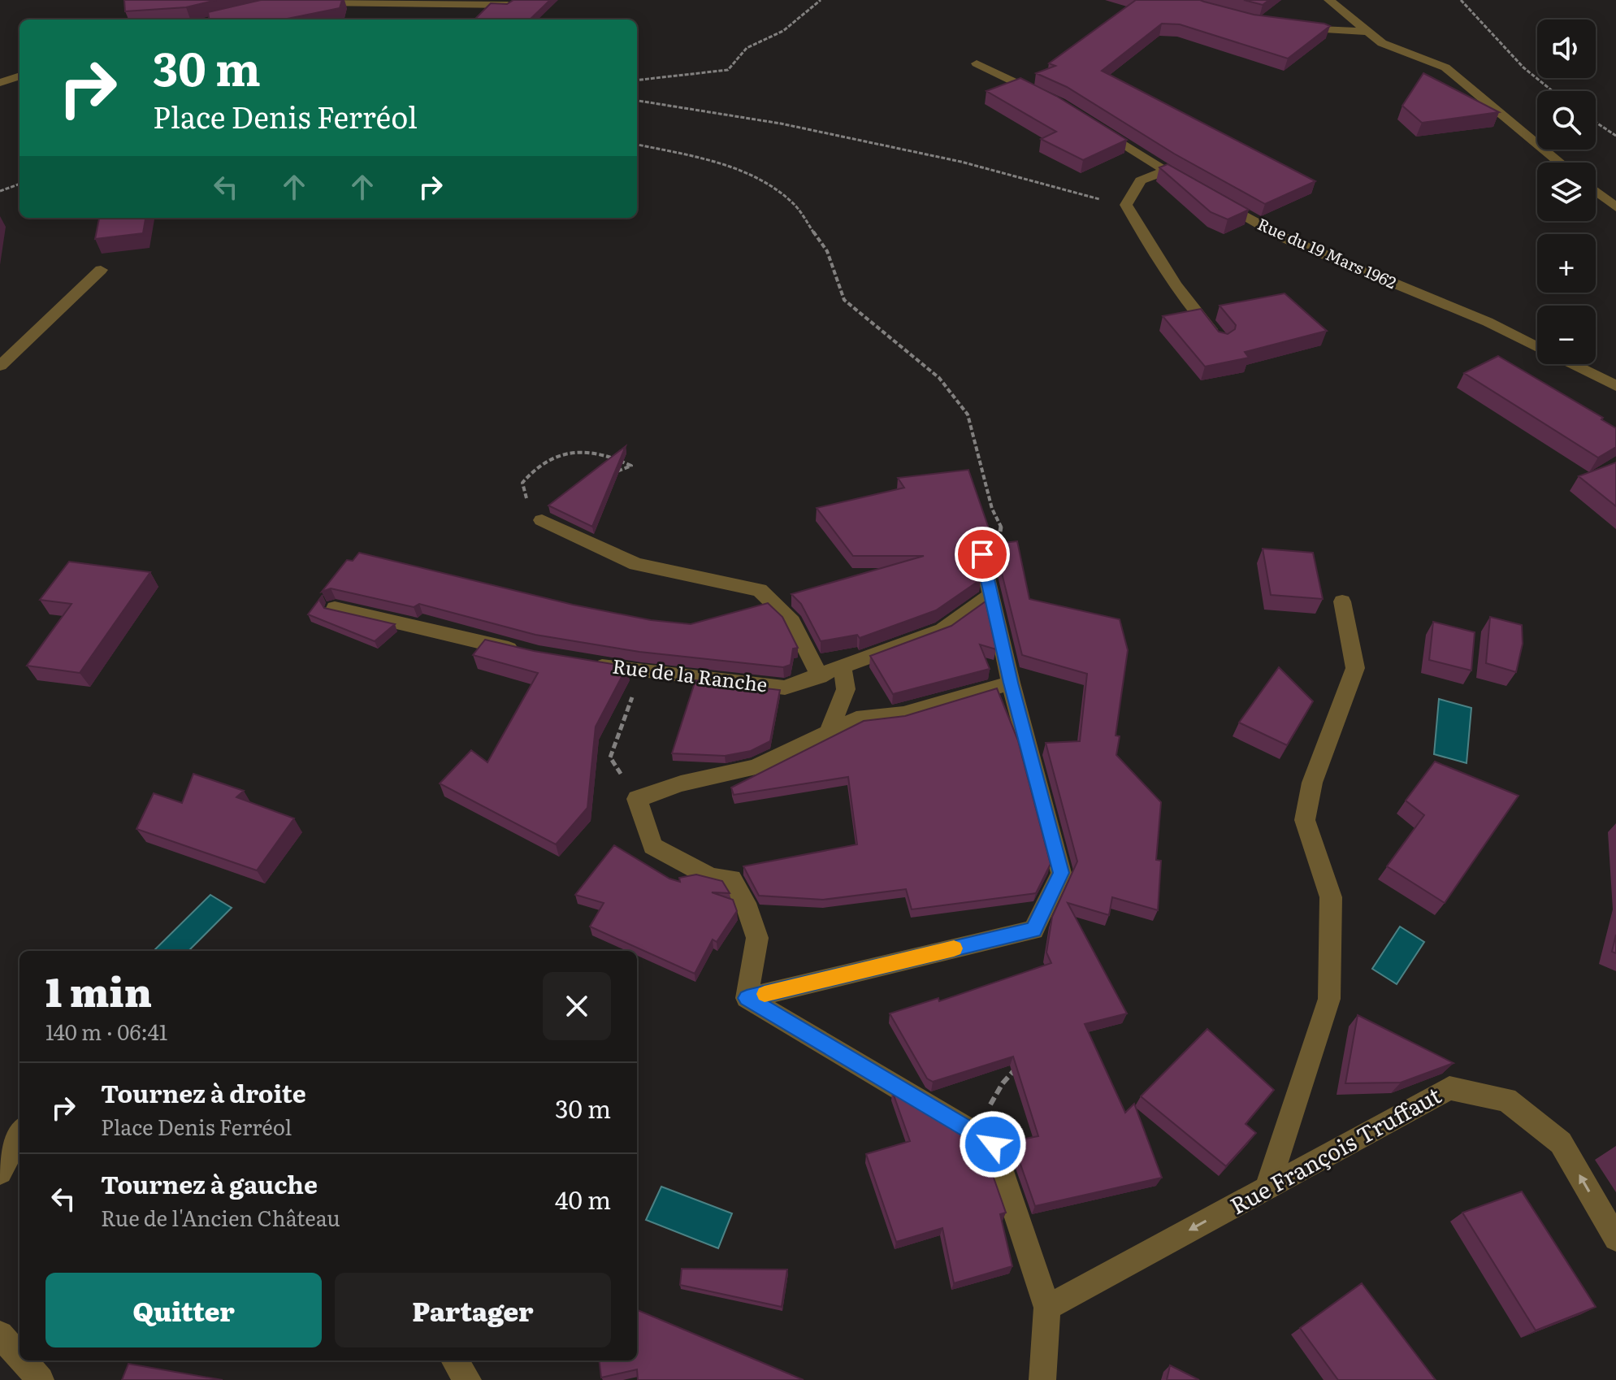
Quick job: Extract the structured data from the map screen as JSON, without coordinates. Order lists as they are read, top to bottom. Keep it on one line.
{"streets":{"street":["Rue du 19 Mars 1962","Rue de la Ranche","Rue François Truffaut"]},"one_way":["Rue François Truffaut"],"page":{"map_buttons":["+","−"],"turn":["30 m","Place Denis Ferréol"],"heading":["1 min","140 m · 06:41"],"list":[{"name":"Tournez à droite","note":"Place Denis Ferréol","value":"30 m"},{"name":"Tournez à gauche","note":"Rue de l'Ancien Château","value":"40 m"}],"buttons":["Quitter","Partager"]}}
